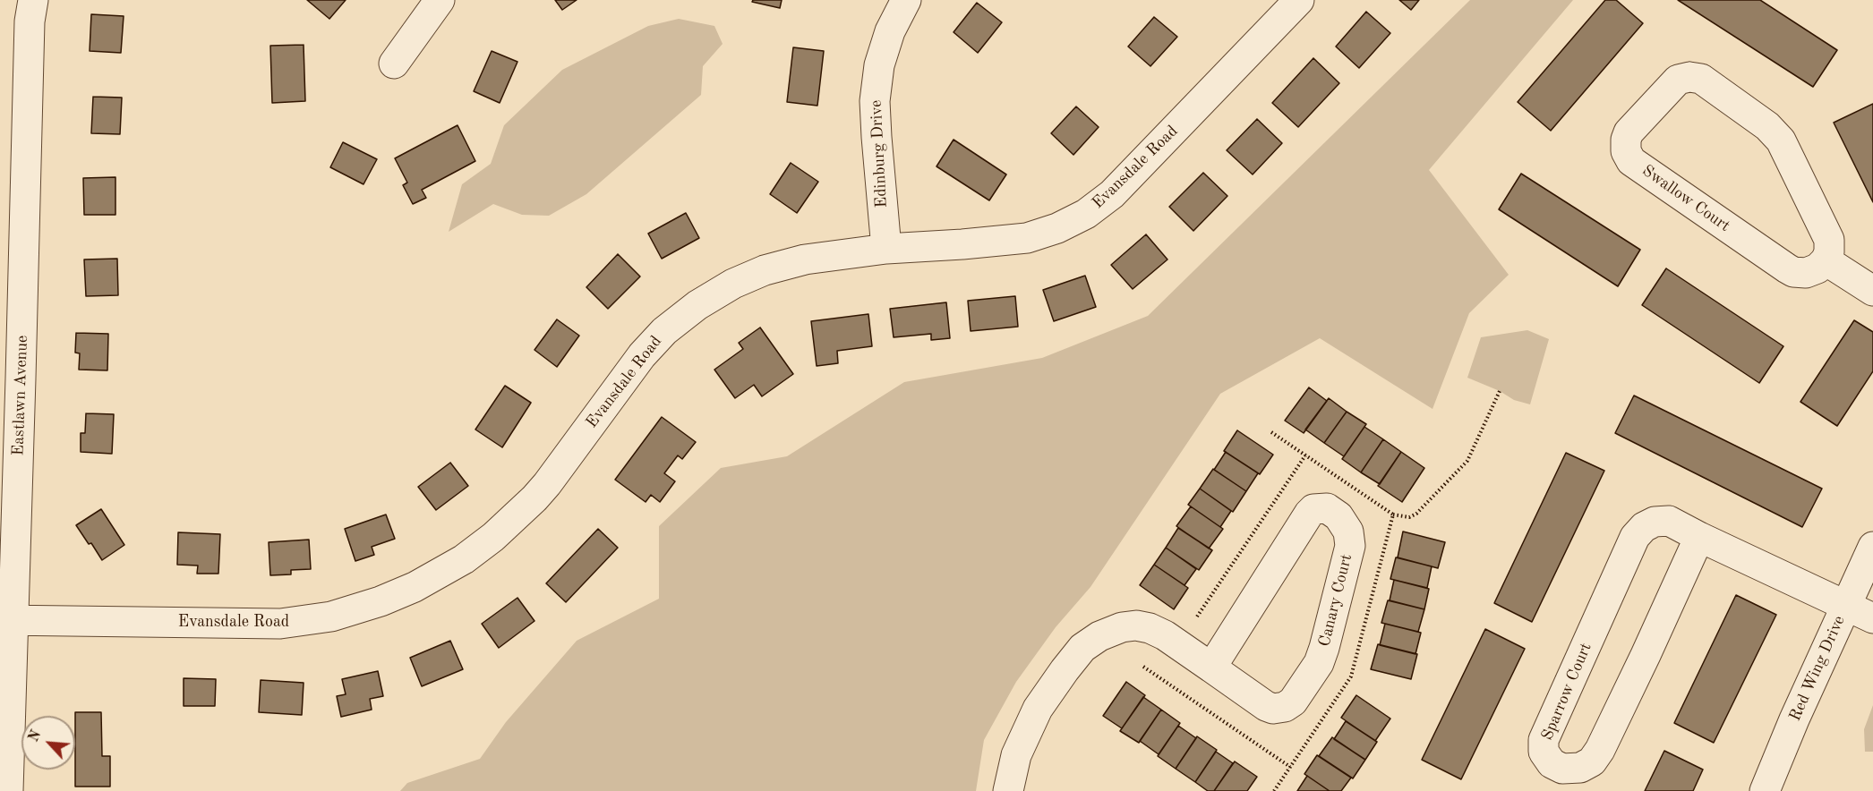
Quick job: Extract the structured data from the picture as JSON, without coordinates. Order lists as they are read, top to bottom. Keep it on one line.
{"streets":{"street":["Edinburg Drive","Evansdale Road","Swallow Court","Eastlawn Avenue","Canary Court","Red Wing Drive","Sparrow Court"]},"crossings":[["Edinburg Drive","Evansdale Road"],["Evansdale Road","Eastlawn Avenue"],["Red Wing Drive","Sparrow Court"]],"north":"top left"}
